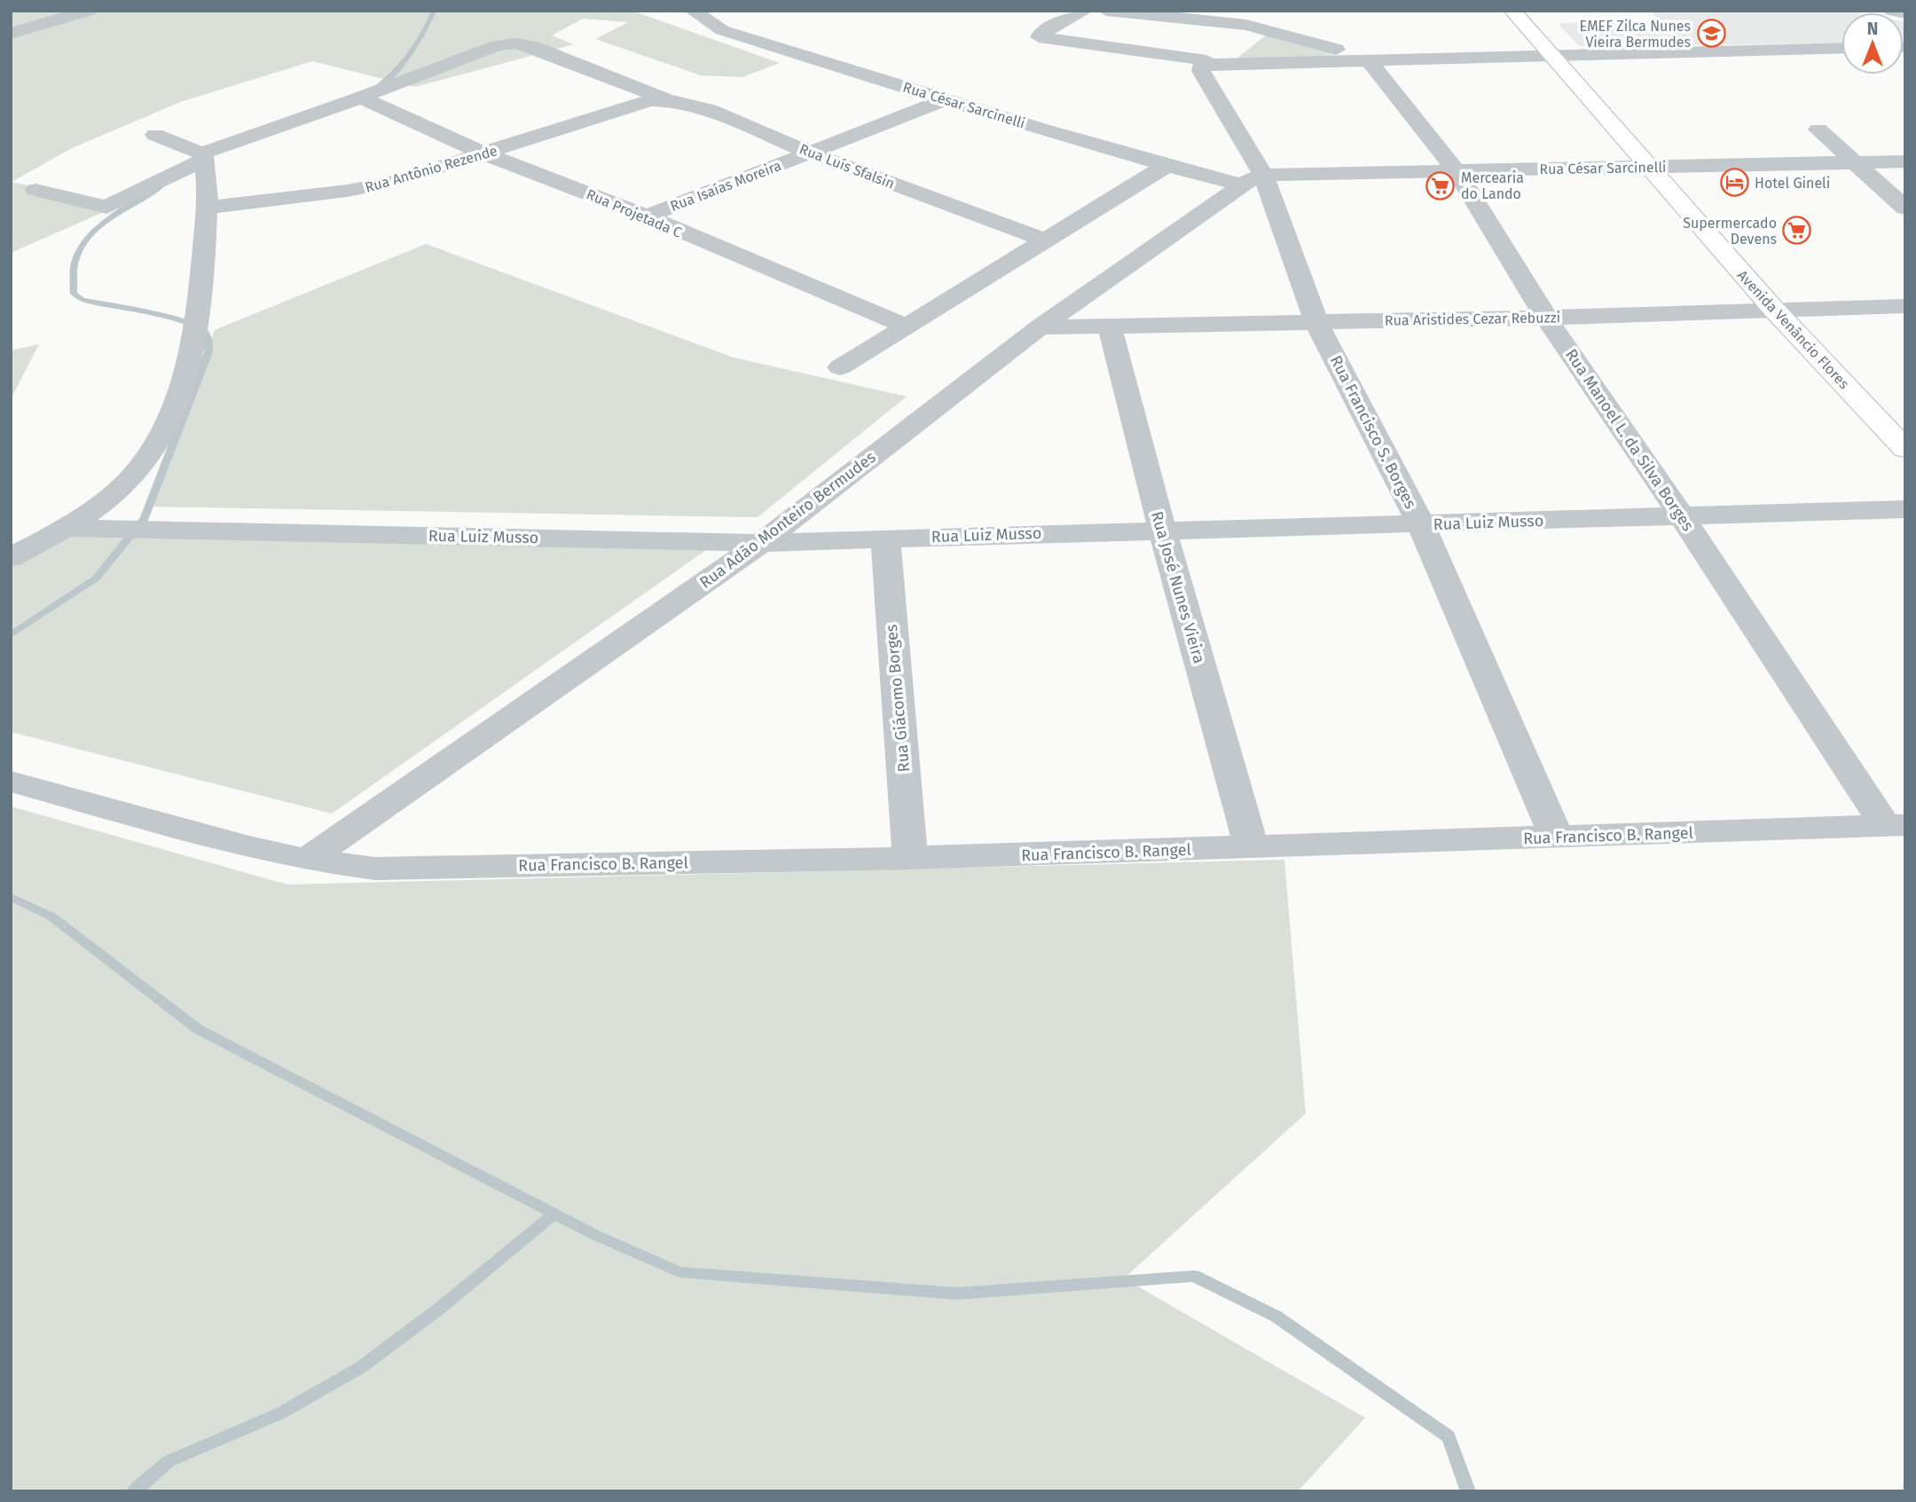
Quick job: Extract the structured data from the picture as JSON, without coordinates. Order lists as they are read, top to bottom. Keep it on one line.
{"streets":{"main road":["Avenida Venâncio Flores"],"street":["Rua César Sarcinelli","Rua Luís Sfalsin","Rua Antônio Rezende","Rua Isaías Moreira","Rua Projetada C","Rua Aristides Cezar Rebuzzi","Rua Francisco S. Borges","Rua Manoel L. da Silva Borges","Rua Adão Monteiro Bermudes","Rua Luiz Musso","Rua José Nunes Vieira","Rua Giácomo Borges","Rua Francisco B. Rangel"]},"crossings":[["Rua César Sarcinelli","Rua Isaías Moreira"],["Rua César Sarcinelli","Avenida Venâncio Flores"],["Rua César Sarcinelli","Rua Francisco S. Borges"],["Rua César Sarcinelli","Rua Manoel L. da Silva Borges"],["Rua César Sarcinelli","Rua Adão Monteiro Bermudes"],["Rua Luís Sfalsin","Rua Antônio Rezende"],["Rua Luís Sfalsin","Rua Isaías Moreira"],["Rua Luís Sfalsin","Rua Projetada C"],["Rua Antônio Rezende","Rua Projetada C"],["Rua Isaías Moreira","Rua Projetada C"],["Rua Aristides Cezar Rebuzzi","Avenida Venâncio Flores"],["Rua Aristides Cezar Rebuzzi","Rua Francisco S. Borges"],["Rua Aristides Cezar Rebuzzi","Rua Manoel L. da Silva Borges"],["Rua Aristides Cezar Rebuzzi","Rua Adão Monteiro Bermudes"],["Rua Aristides Cezar Rebuzzi","Rua José Nunes Vieira"],["Rua Francisco S. Borges","Rua Adão Monteiro Bermudes"],["Rua Francisco S. Borges","Rua Luiz Musso"],["Rua Francisco S. Borges","Rua Francisco B. Rangel"],["Rua Manoel L. da Silva Borges","Rua Luiz Musso"],["Rua Manoel L. da Silva Borges","Rua Francisco B. Rangel"],["Rua Adão Monteiro Bermudes","Rua Luiz Musso"],["Rua Adão Monteiro Bermudes","Rua Francisco B. Rangel"],["Rua Luiz Musso","Rua José Nunes Vieira"],["Rua Luiz Musso","Rua Giácomo Borges"],["Rua José Nunes Vieira","Rua Francisco B. Rangel"],["Rua Giácomo Borges","Rua Francisco B. Rangel"]],"places":{"school or university":["EMEF Zilca Nunes Vieira Bermudes"],"hotel":["Hotel Gineli"],"supermarket":["Mercearia do Lando","Supermercado Devens"]},"north":"top"}
